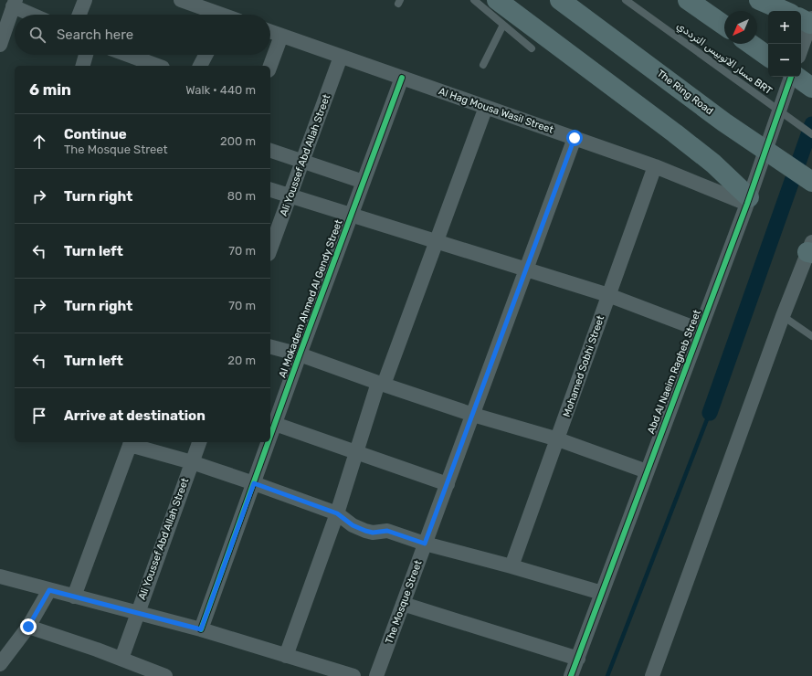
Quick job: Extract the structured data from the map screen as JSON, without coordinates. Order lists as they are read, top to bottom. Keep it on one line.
{"streets":{"highway":["The Ring Road"],"street":["Al Hag Mousa Wasil Street","Ali Youssef Abd Allah Street","Al Mokadem Ahmed Al Gendy Street","Mohamed Sobhi Street","Abd Al Naeim Ragheb Street","The Mosque Street"],"lane":["مسار الاتوبيس الترددي BRT"]},"crossings":[["Al Hag Mousa Wasil Street","Ali Youssef Abd Allah Street"],["Al Hag Mousa Wasil Street","Al Mokadem Ahmed Al Gendy Street"],["Al Hag Mousa Wasil Street","Mohamed Sobhi Street"],["Al Hag Mousa Wasil Street","Abd Al Naeim Ragheb Street"],["Al Hag Mousa Wasil Street","The Mosque Street"]],"north":"bottom left","page":{"map_buttons":["+","−"],"search":"Search here","heading":["6 min","Walk · 440 m"],"list":[["Continue","The Mosque Street","200 m"],["Turn right","80 m"],["Turn left","70 m"],["Turn right","70 m"],["Turn left","20 m"],"Arrive at destination"]}}
